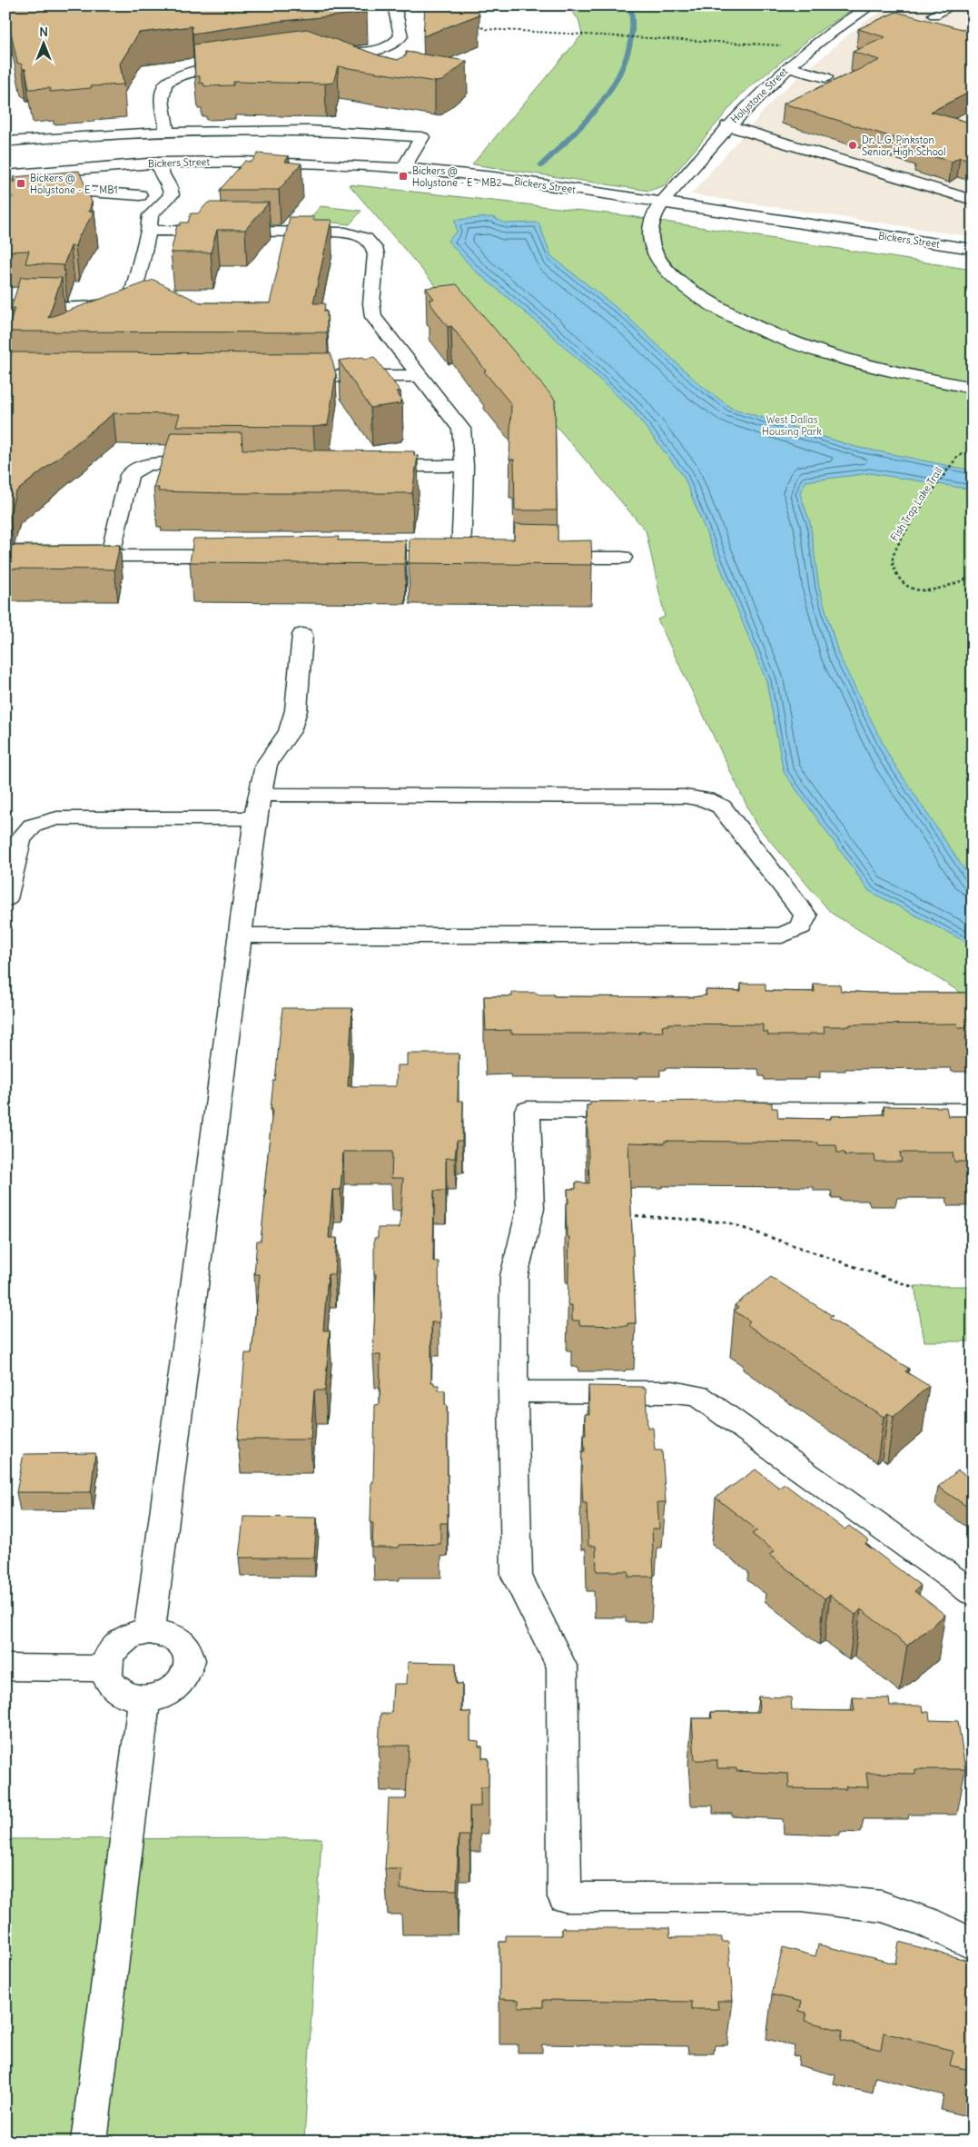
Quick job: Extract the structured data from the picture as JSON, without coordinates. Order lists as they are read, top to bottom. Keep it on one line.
{"streets":{"street":["Holystone Street","Bickers Street"],"path":["Fish Trap Lake Trail"]},"crossings":[["Holystone Street","Bickers Street"]],"parks":["West Dallas Housing Park"],"places":{"other":["Dr. L.G. Pinkston Senior High School"],"transit":["Bickers @ Holystone - E - MB2","Bickers @ Holystone - E - MB1"]},"north":"top"}
